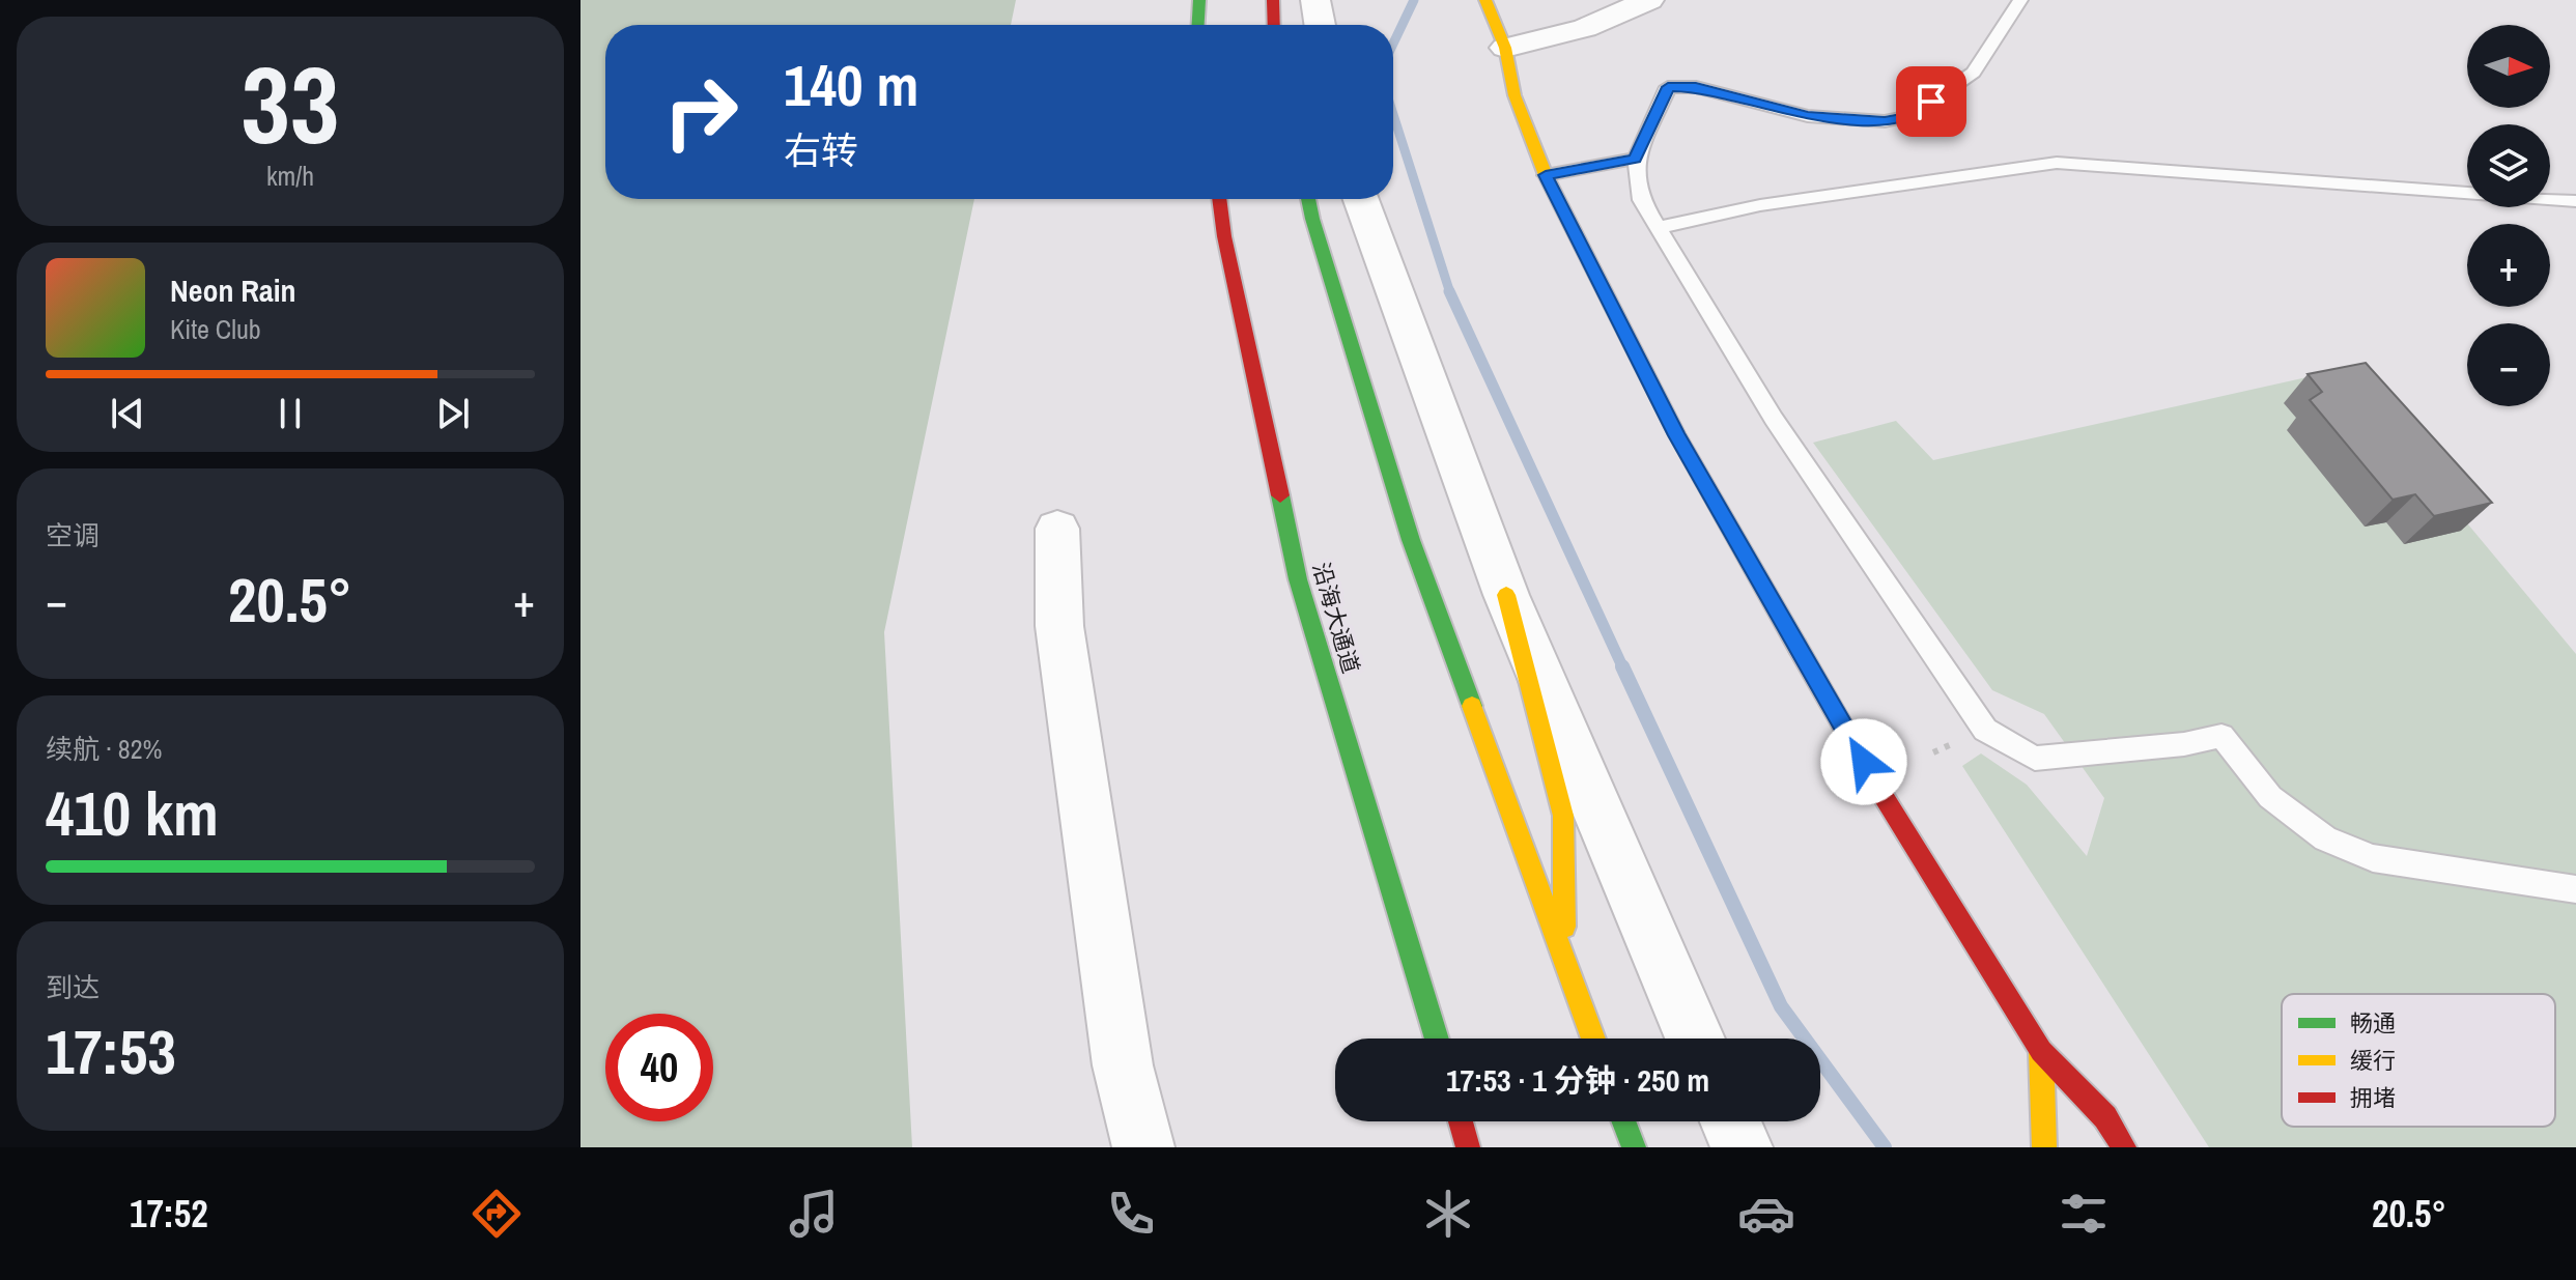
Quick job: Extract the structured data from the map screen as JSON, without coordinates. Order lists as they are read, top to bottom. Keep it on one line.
{"streets":{"main road":["沿海大通道"]},"legend":["畅通","缓行","拥堵"],"north":"right","page":{"tile":[["33","km/h"],"空调",["续航 · 82%","410 km"],["到达","17:53"]],"map_buttons":["+","−"],"turn":["140 m","右转"],"song":["Neon Rain","Kite Club"],"heat":["−","20.5°","+"],"limit":"40","trip":"17:53 · 1 分钟 · 250 m","tabs":["17:52","20.5°"]}}
